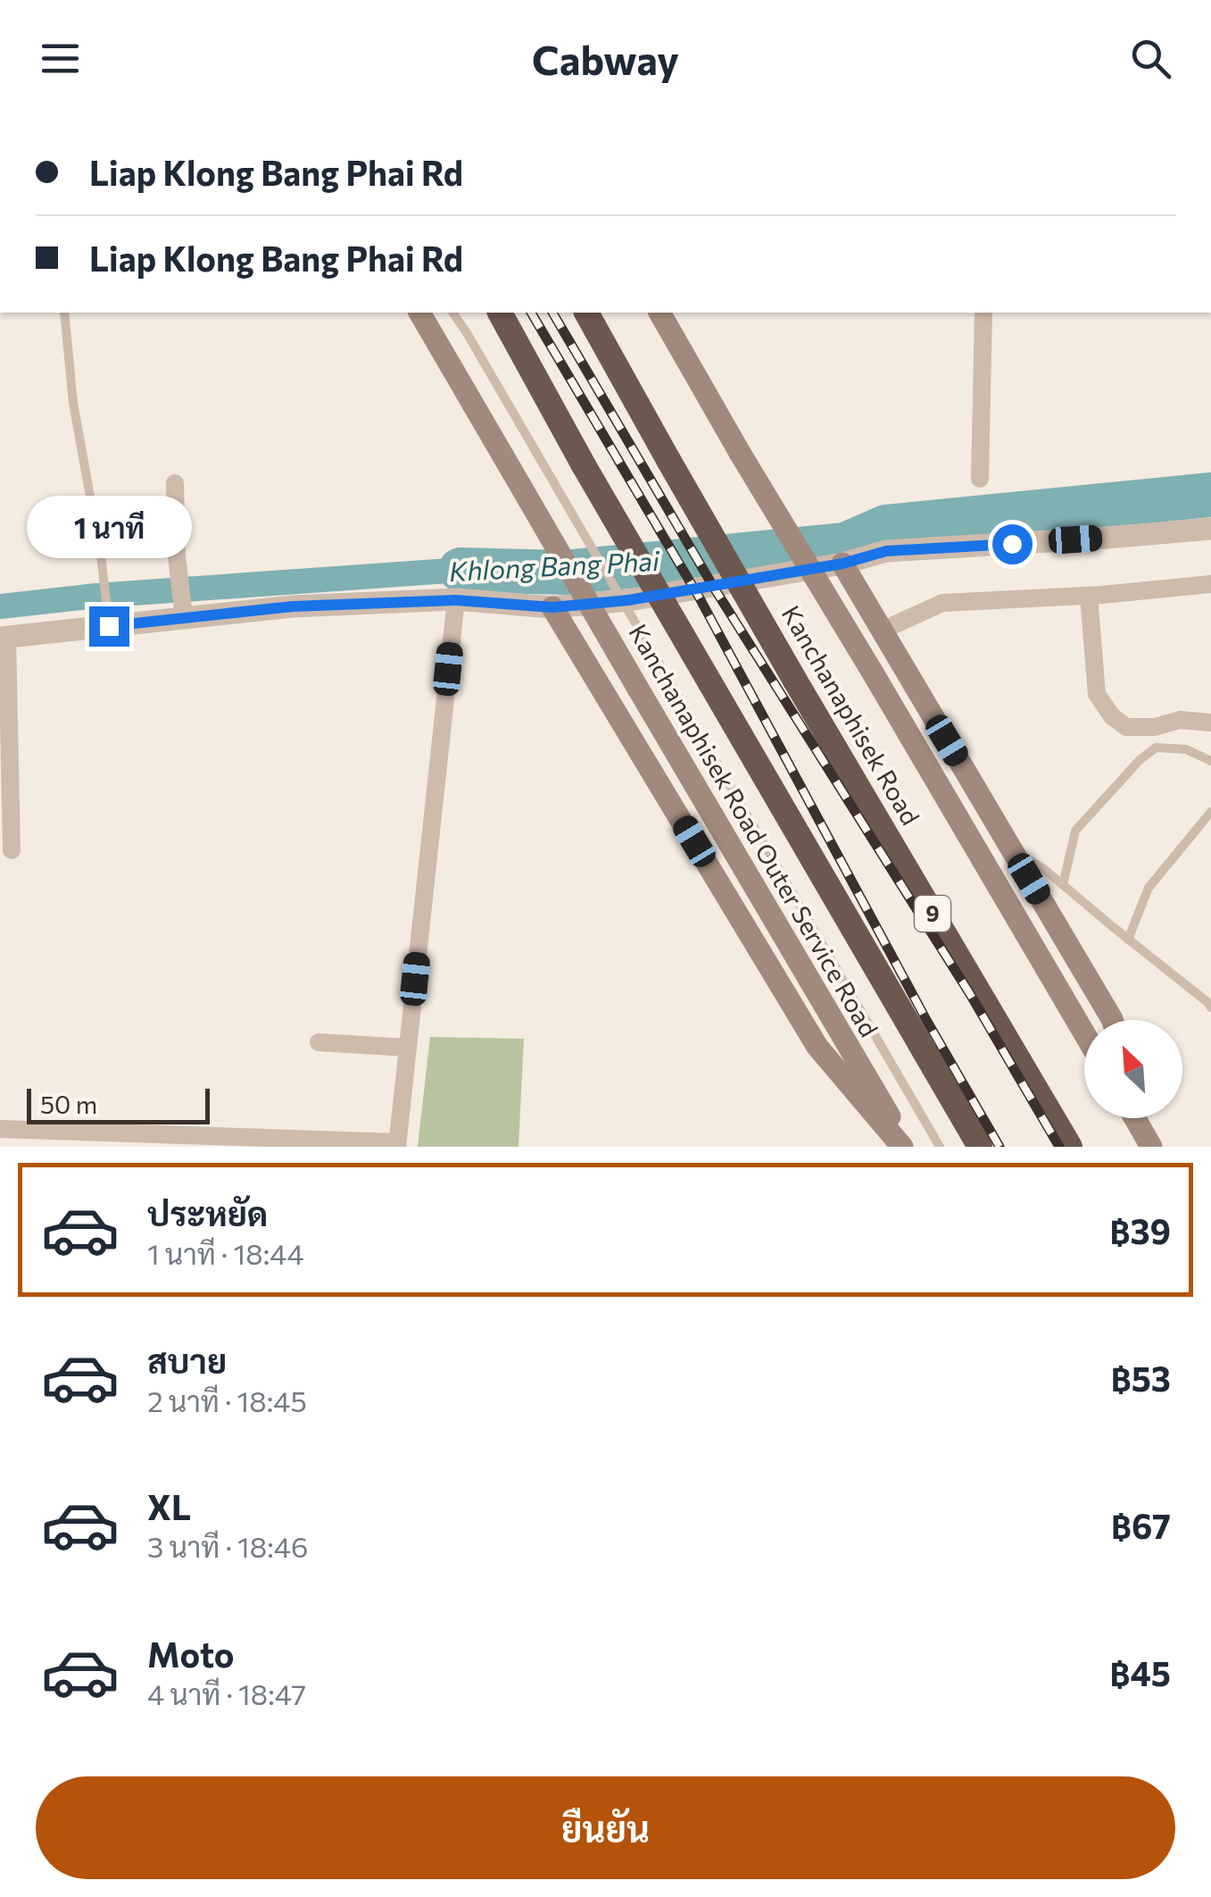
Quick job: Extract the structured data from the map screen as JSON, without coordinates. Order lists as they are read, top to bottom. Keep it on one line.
{"streets":{"highway":["Kanchanaphisek Road","9"],"main road":["Kanchanaphisek Road Outer Service Road"]},"water":["Khlong Bang Phai"],"scale_bar":"50 m","north":"top left","page":{"header":"Cabway","banner":["Liap Klong Bang Phai Rd","Liap Klong Bang Phai Rd"],"bubble":"1 นาที","scale":"50 m","list":[{"name":"ประหยัด","note":"1 นาที · 18:44","value":"฿39"},{"name":"สบาย","note":"2 นาที · 18:45","value":"฿53"},{"name":"XL","note":"3 นาที · 18:46","value":"฿67"},{"name":"Moto","note":"4 นาที · 18:47","value":"฿45"}],"buttons":"ยืนยัน"}}
